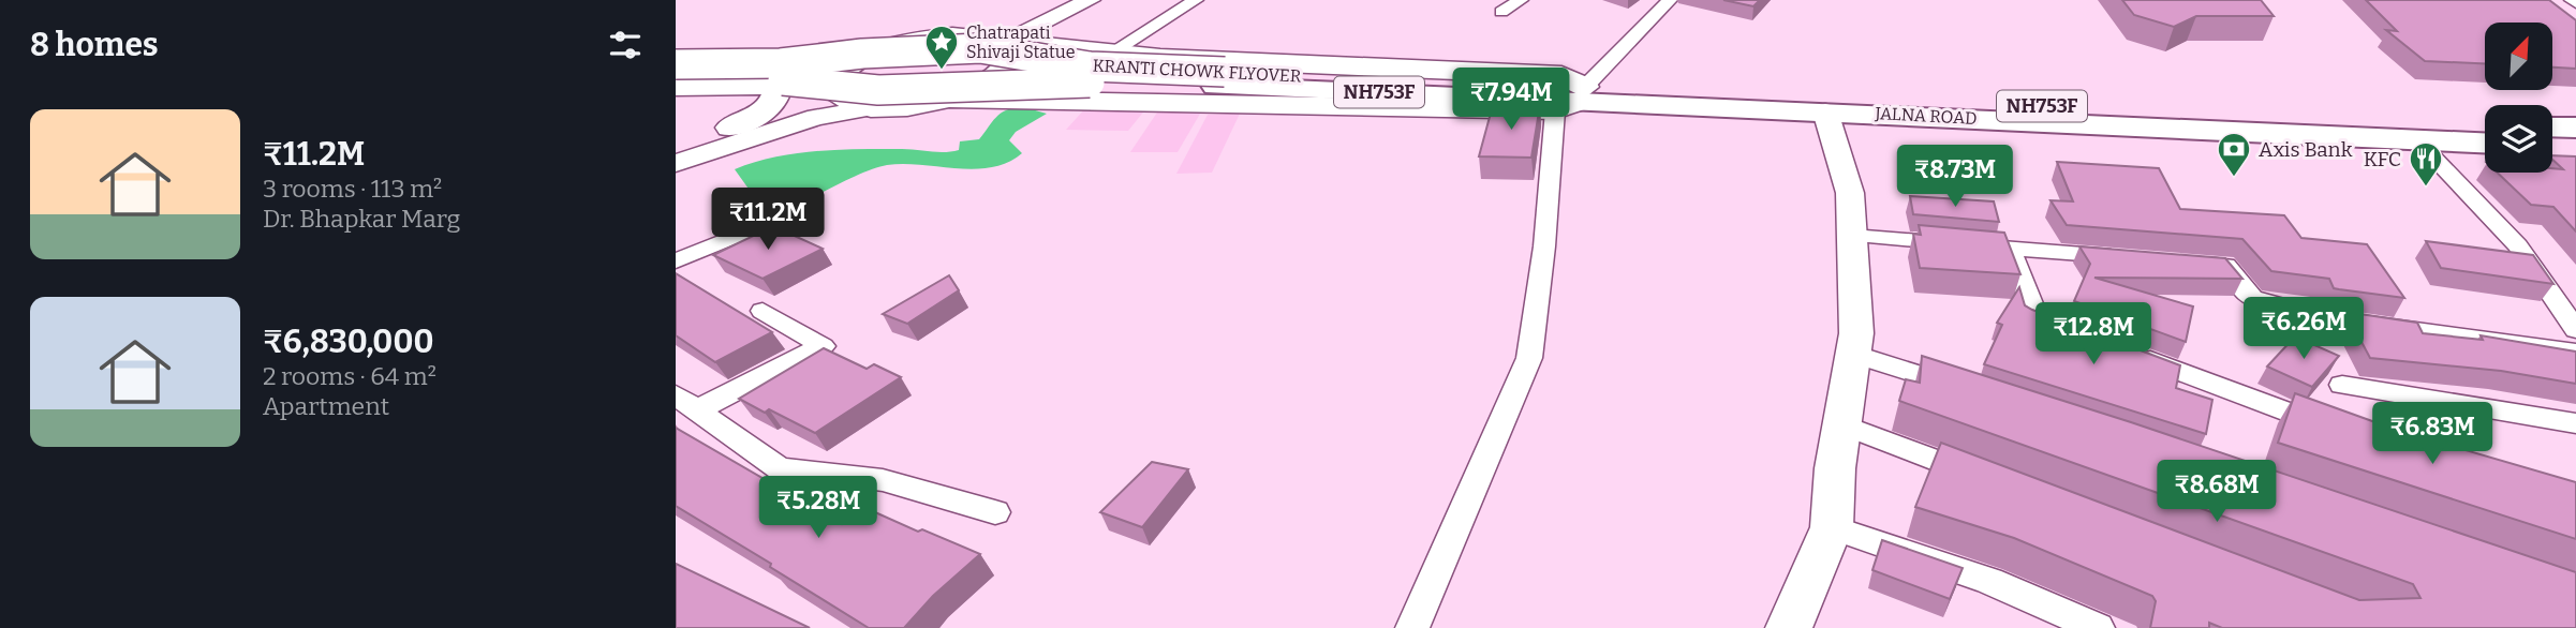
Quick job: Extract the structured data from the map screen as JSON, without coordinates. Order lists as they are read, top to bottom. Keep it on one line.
{"streets":{"highway":["KRANTI CHOWK FLYOVER","NH753F","JALNA ROAD"]},"crossings":[["KRANTI CHOWK FLYOVER","JALNA ROAD"]],"places":{"place":["Chatrapati Shivaji Statue"],"bank":["Axis Bank"],"restaurant":["KFC"]},"north":"top right","page":{"heading":"8 homes","price":["₹7.94M","₹8.73M","₹11.2M","₹6.26M","₹12.8M","₹6.83M","₹8.68M","₹5.28M"],"list":[{"name":"₹11.2M","note":"3 rooms · 113 m² · Dr. Bhapkar Marg"},{"name":"₹6,830,000","note":"2 rooms · 64 m² · Apartment"}]}}
